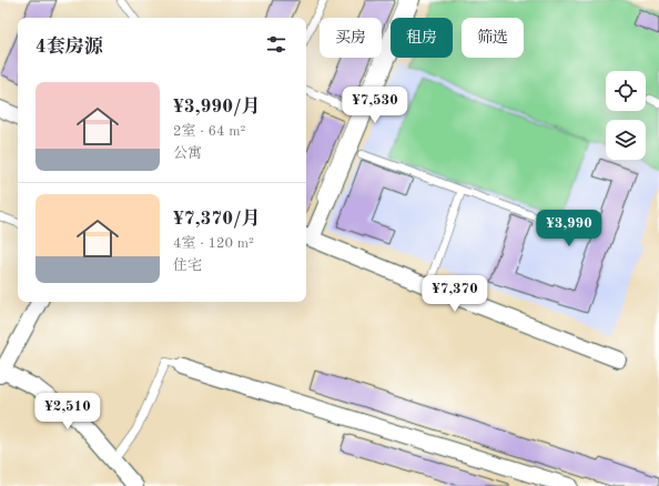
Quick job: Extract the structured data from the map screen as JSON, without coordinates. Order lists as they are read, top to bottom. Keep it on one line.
{"page":{"chip":["买房","租房","筛选"],"heading":"4套房源","list":[{"name":"¥3,990/月","note":"2室 · 64 m² · 公寓"},{"name":"¥7,370/月","note":"4室 · 120 m² · 住宅"}],"price":["¥7,530","¥3,990","¥7,370","¥2,510"]}}
